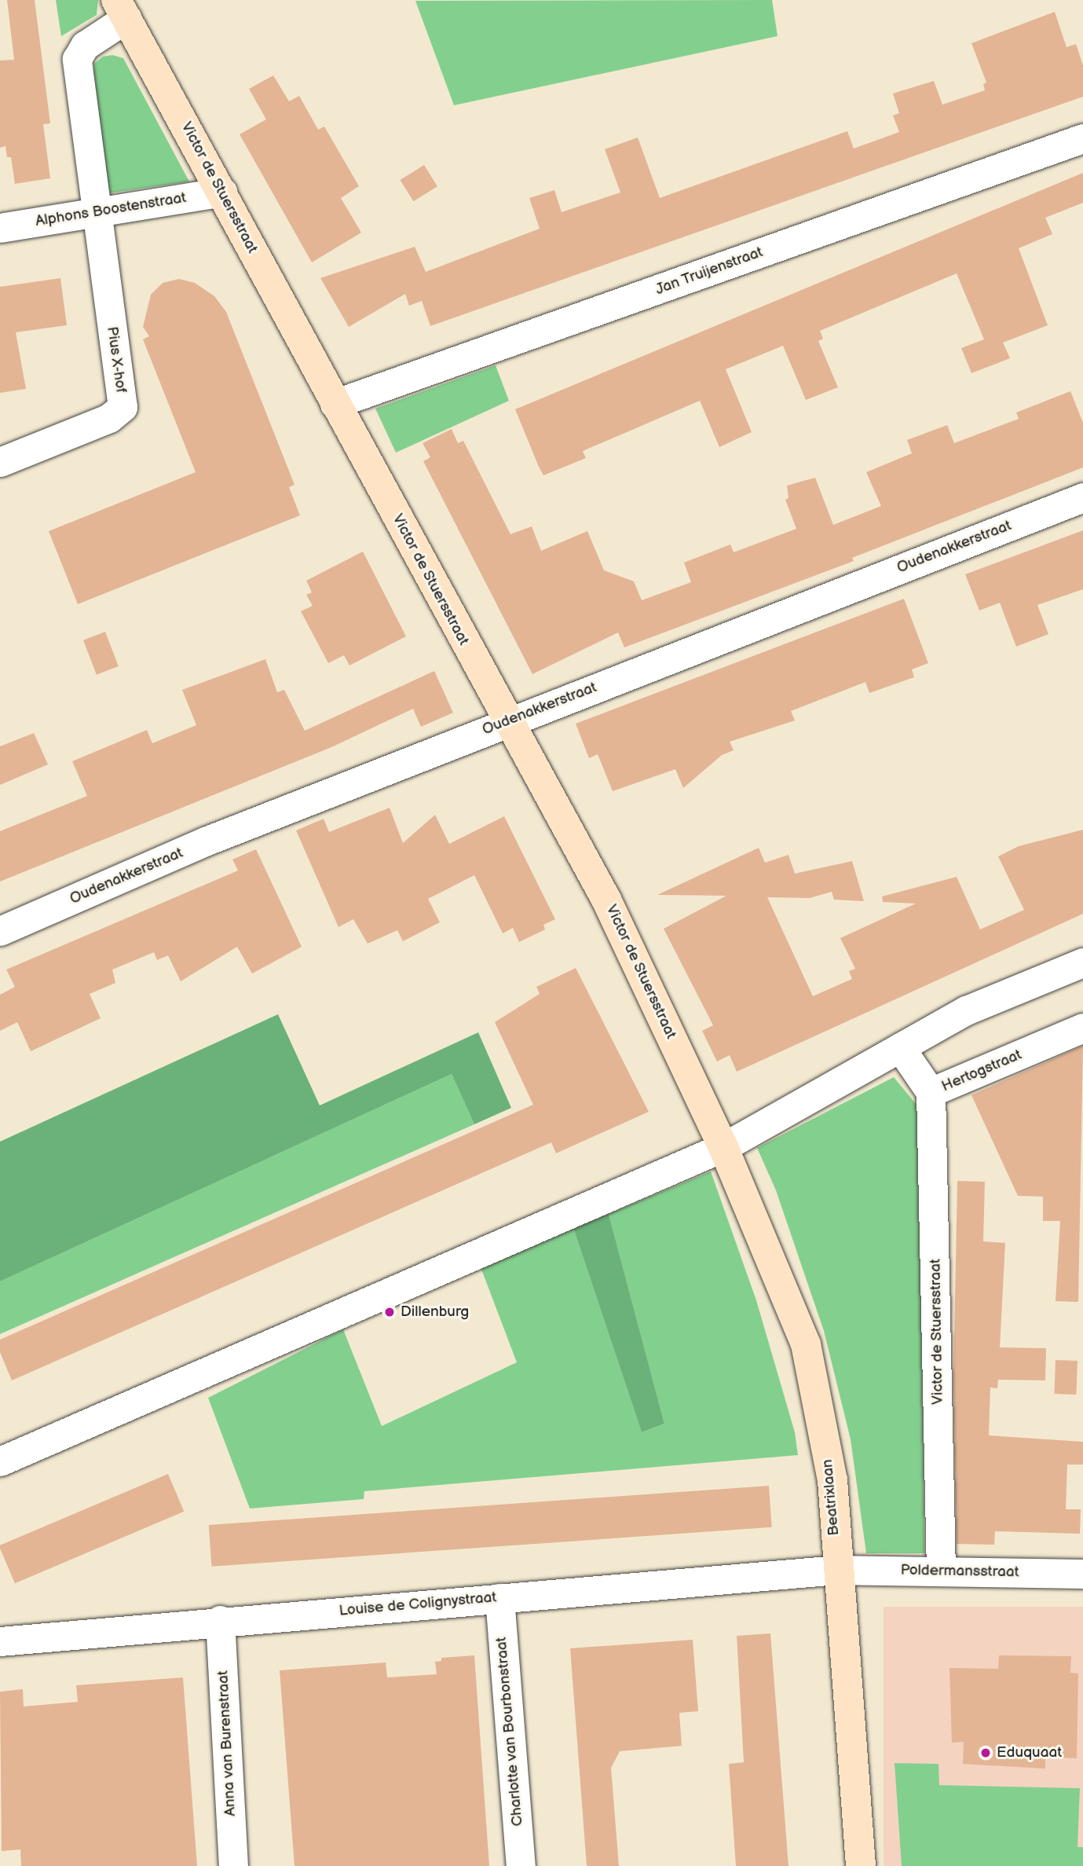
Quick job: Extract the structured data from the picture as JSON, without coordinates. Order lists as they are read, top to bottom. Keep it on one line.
{"streets":{"street":["Victor de Stuersstraat","Alphons Boostenstraat","Jan Truijenstraat","Pius X-hof","Oudenakkerstraat","Hertogstraat","Beatrixlaan","Poldermansstraat","Louise de Colignystraat","Charlotte van Bourbonstraat","Anna van Burenstraat"]},"crossings":[["Victor de Stuersstraat","Alphons Boostenstraat"],["Victor de Stuersstraat","Jan Truijenstraat"],["Victor de Stuersstraat","Pius X-hof"],["Victor de Stuersstraat","Oudenakkerstraat"],["Victor de Stuersstraat","Hertogstraat"],["Victor de Stuersstraat","Beatrixlaan"],["Victor de Stuersstraat","Poldermansstraat"],["Alphons Boostenstraat","Pius X-hof"],["Beatrixlaan","Poldermansstraat"],["Beatrixlaan","Louise de Colignystraat"],["Poldermansstraat","Louise de Colignystraat"],["Louise de Colignystraat","Charlotte van Bourbonstraat"],["Louise de Colignystraat","Anna van Burenstraat"]],"places":["Dillenburg","Eduquaat"]}
